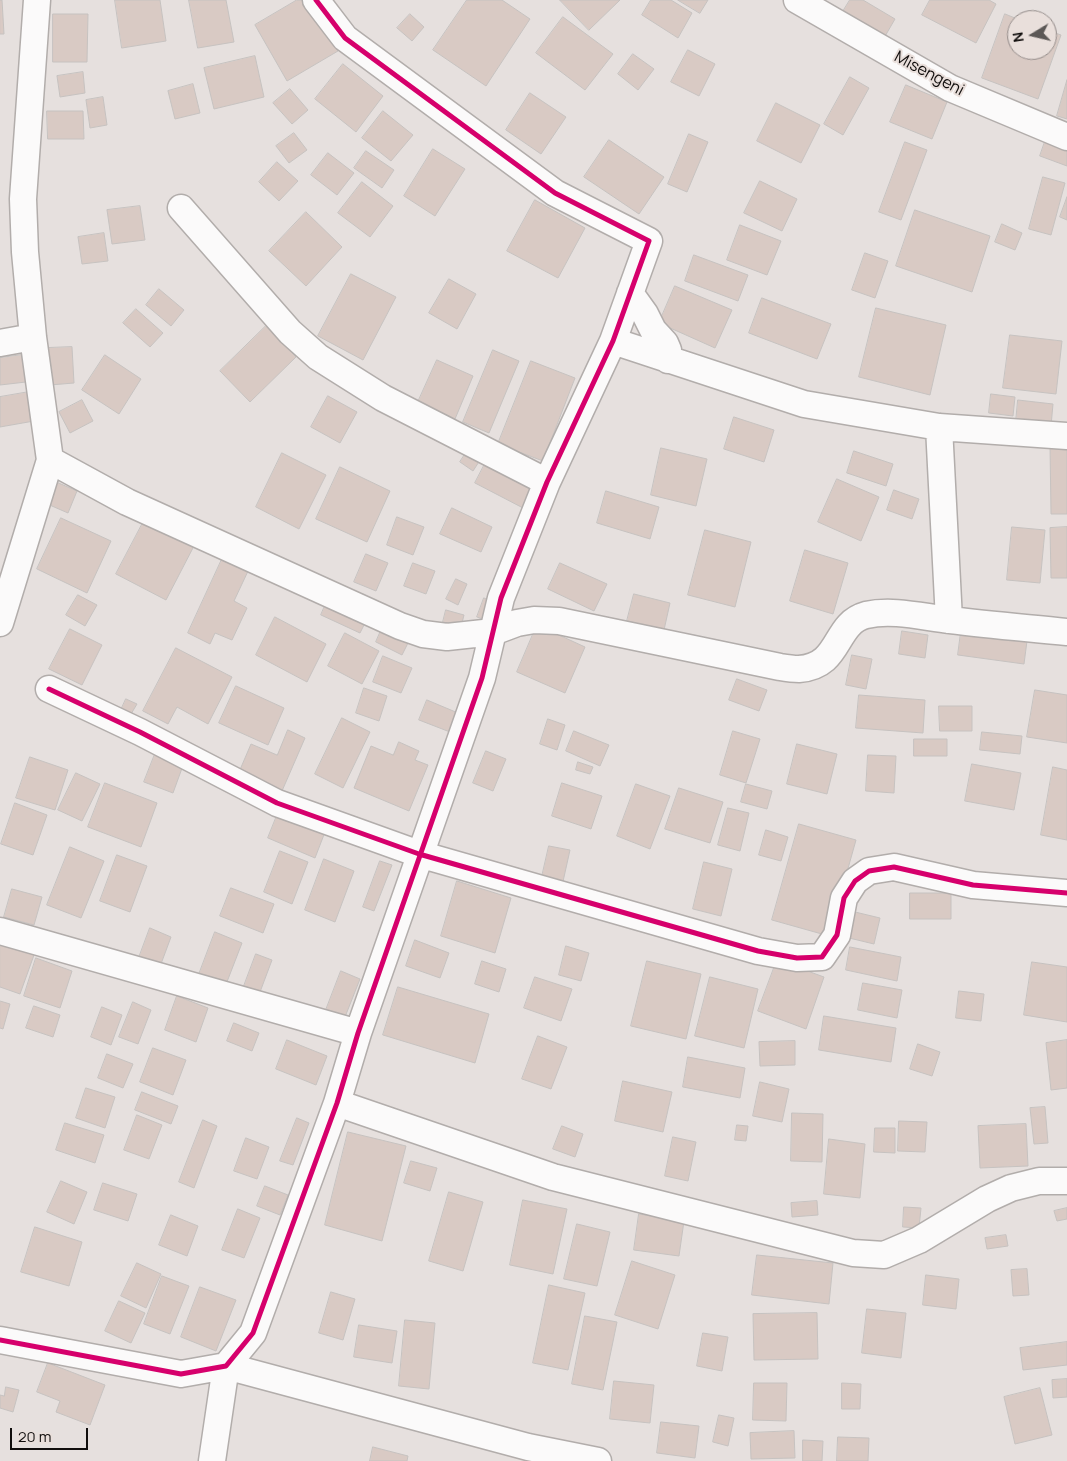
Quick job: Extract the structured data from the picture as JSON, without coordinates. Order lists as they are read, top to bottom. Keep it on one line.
{"streets":{"street":["Misengeni"]},"scale_bar":"20 m","north":"left"}
